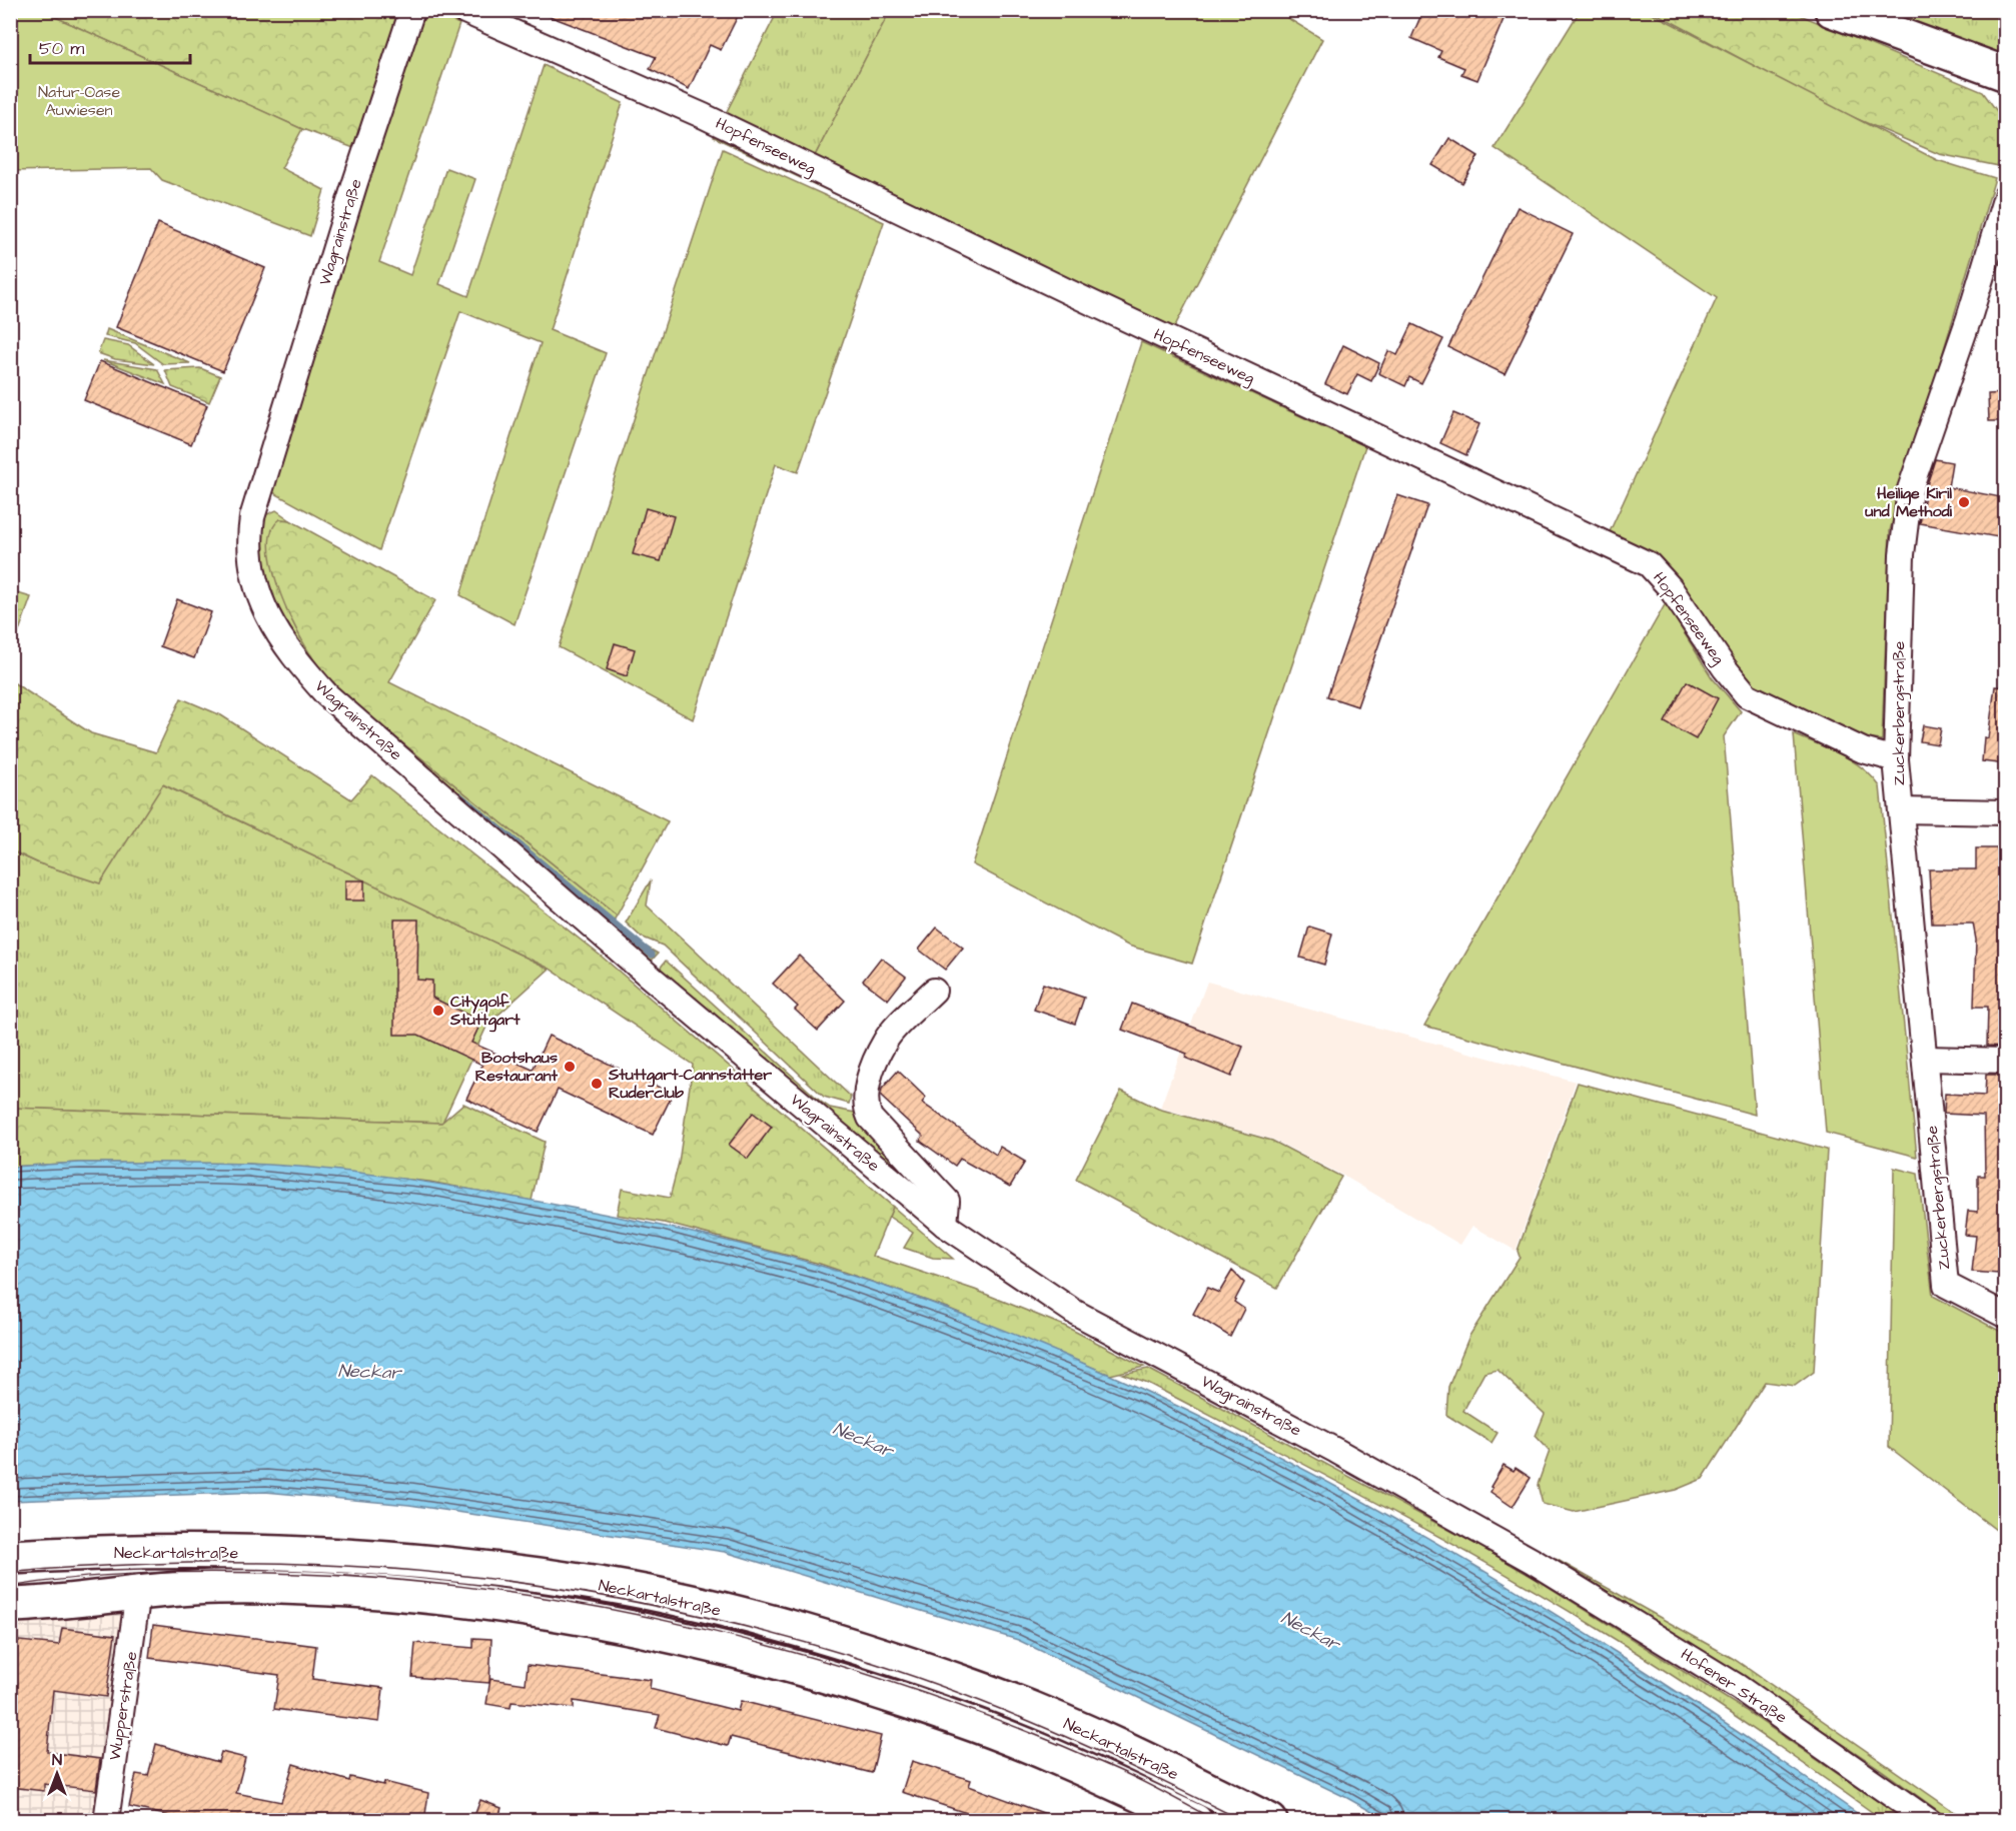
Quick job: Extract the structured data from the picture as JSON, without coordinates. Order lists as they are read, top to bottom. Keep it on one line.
{"streets":{"main road":["Neckartalstraße"],"street":["Hopfenseeweg","Wagrainstraße","Zuckerbergstraße","Hofener Straße","Wupperstraße"]},"crossings":[["Hopfenseeweg","Zuckerbergstraße"],["Wagrainstraße","Hofener Straße"],["Neckartalstraße","Wupperstraße"]],"water":["Neckar"],"parks":["Natur-Oase Auwiesen"],"places":["Heilige Kiril und Methodi","Citygolf Stuttgart","Bootshaus Restaurant","Stuttgart-Cannstatter Ruderclub"],"scale_bar":"50 m","north":"top"}
